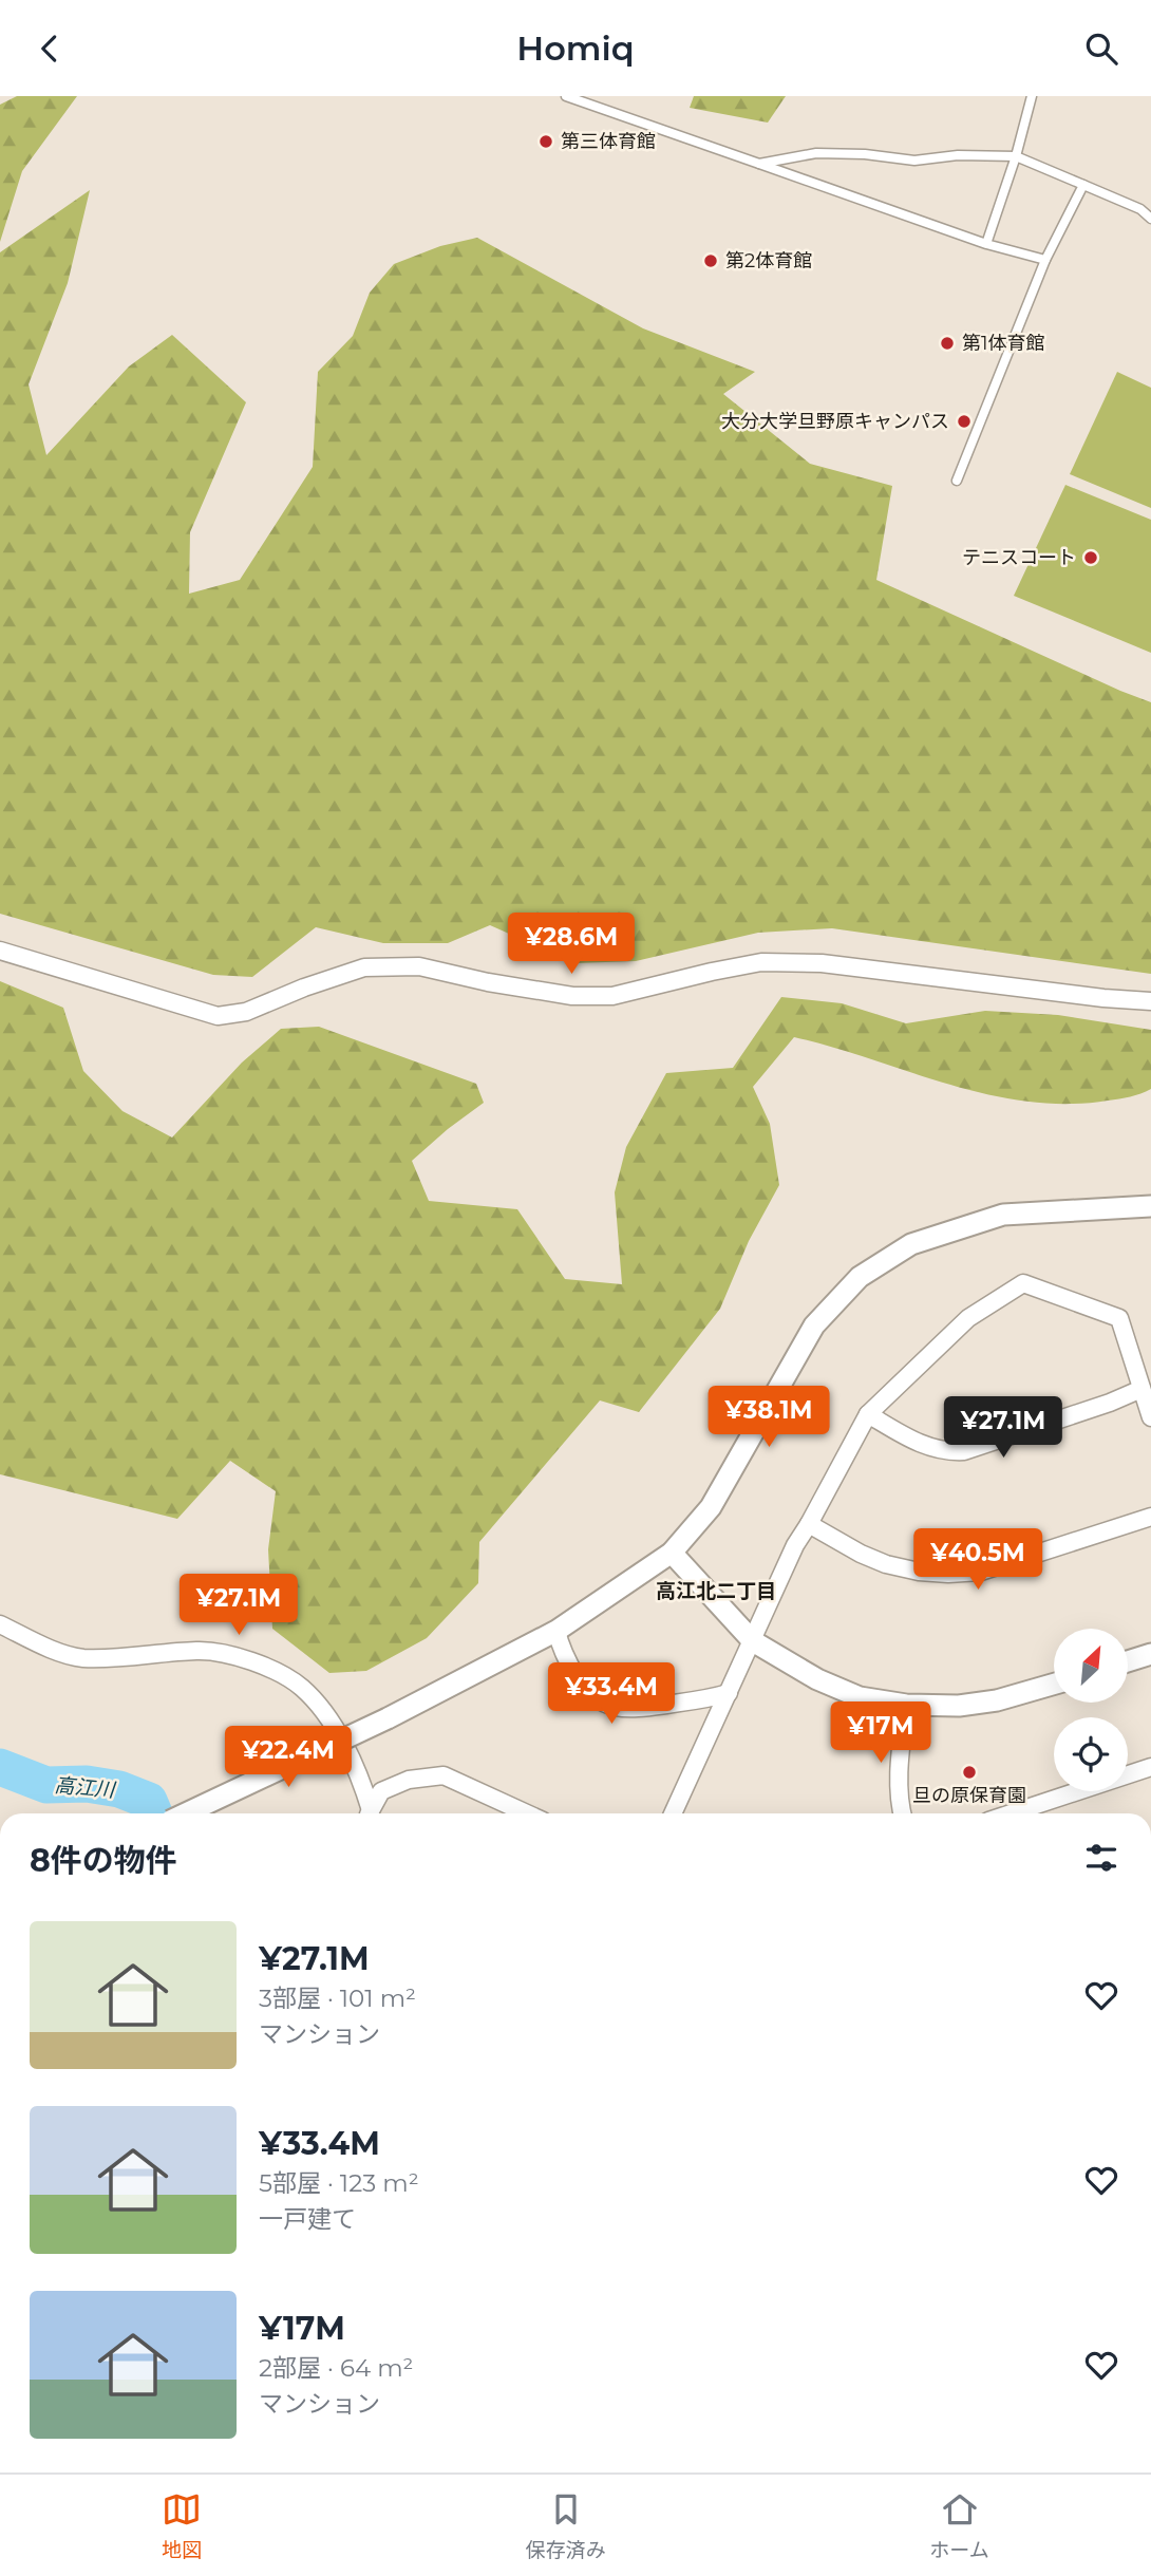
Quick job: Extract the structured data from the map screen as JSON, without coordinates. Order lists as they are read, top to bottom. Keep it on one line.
{"districts":["高江北二丁目"],"water":["高江川"],"places":["第三体育館","第2体育館","第1体育館","大分大学旦野原キャンパス","テニスコート","旦の原保育園"],"north":"top right","page":{"header":"Homiq","price":["¥28.6M","¥38.1M","¥27.1M","¥40.5M","¥27.1M","¥33.4M","¥17M","¥22.4M"],"heading":"8件の物件","list":[{"name":"¥27.1M","note":"3部屋 · 101 m² · マンション"},{"name":"¥33.4M","note":"5部屋 · 123 m² · 一戸建て"},{"name":"¥17M","note":"2部屋 · 64 m² · マンション"}],"tabs":["地図","保存済み","ホーム"]}}
